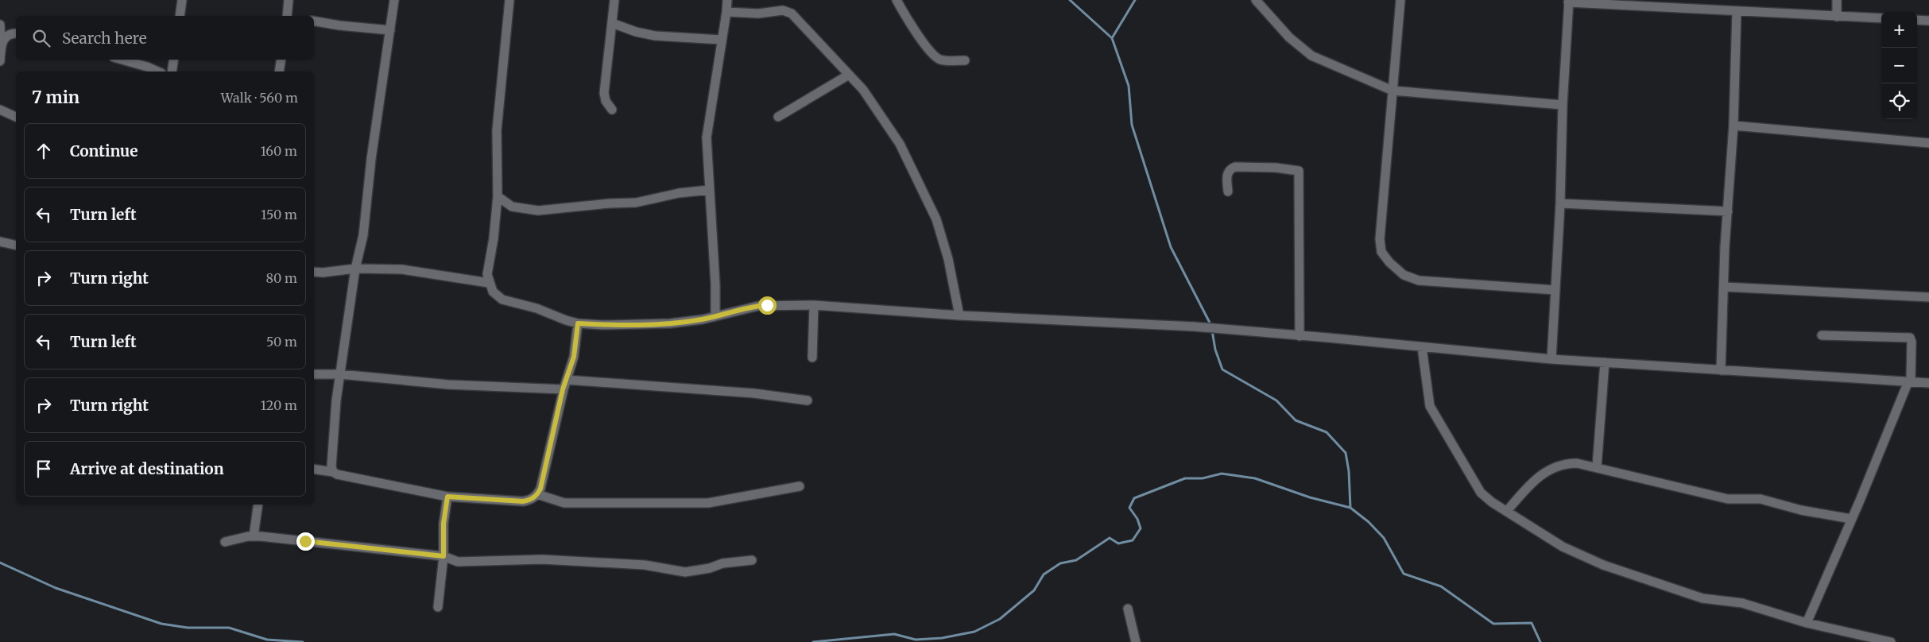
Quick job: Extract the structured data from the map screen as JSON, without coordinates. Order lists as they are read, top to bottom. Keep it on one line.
{"page":{"map_buttons":["+","−"],"search":"Search here","heading":["7 min","Walk · 560 m"],"list":[["Continue","160 m"],["Turn left","150 m"],["Turn right","80 m"],["Turn left","50 m"],["Turn right","120 m"],"Arrive at destination"]}}
